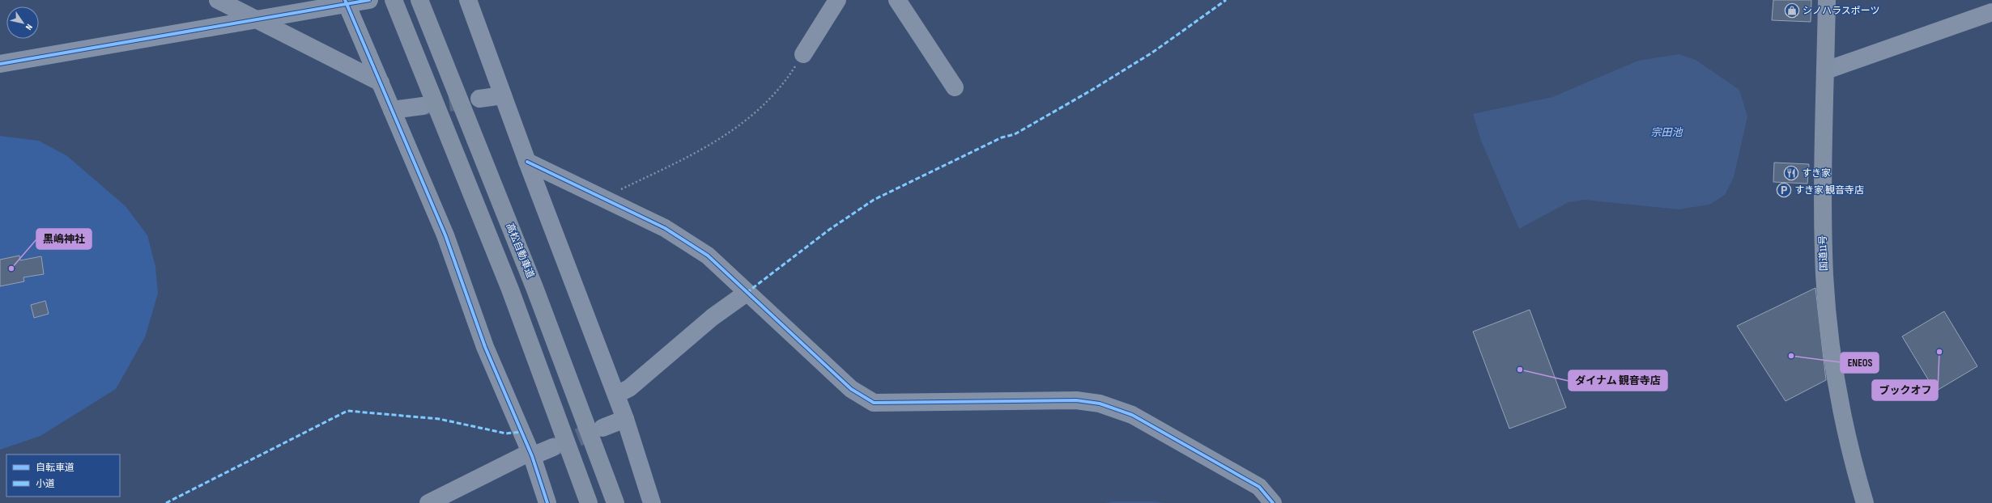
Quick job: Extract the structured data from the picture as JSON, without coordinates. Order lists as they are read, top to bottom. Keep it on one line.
{"streets":{"highway":["高松自動車道","国道11号"]},"water":["宗田池"],"places":{"shop":["シノハラスポーツ"],"restaurant":["すき家"],"parking":["すき家 観音寺店"],"other":["黒嶋神社","ブックオフ","ENEOS","ダイナム 観音寺店"]},"legend":["自転車道","小道"],"north":"bottom right"}
